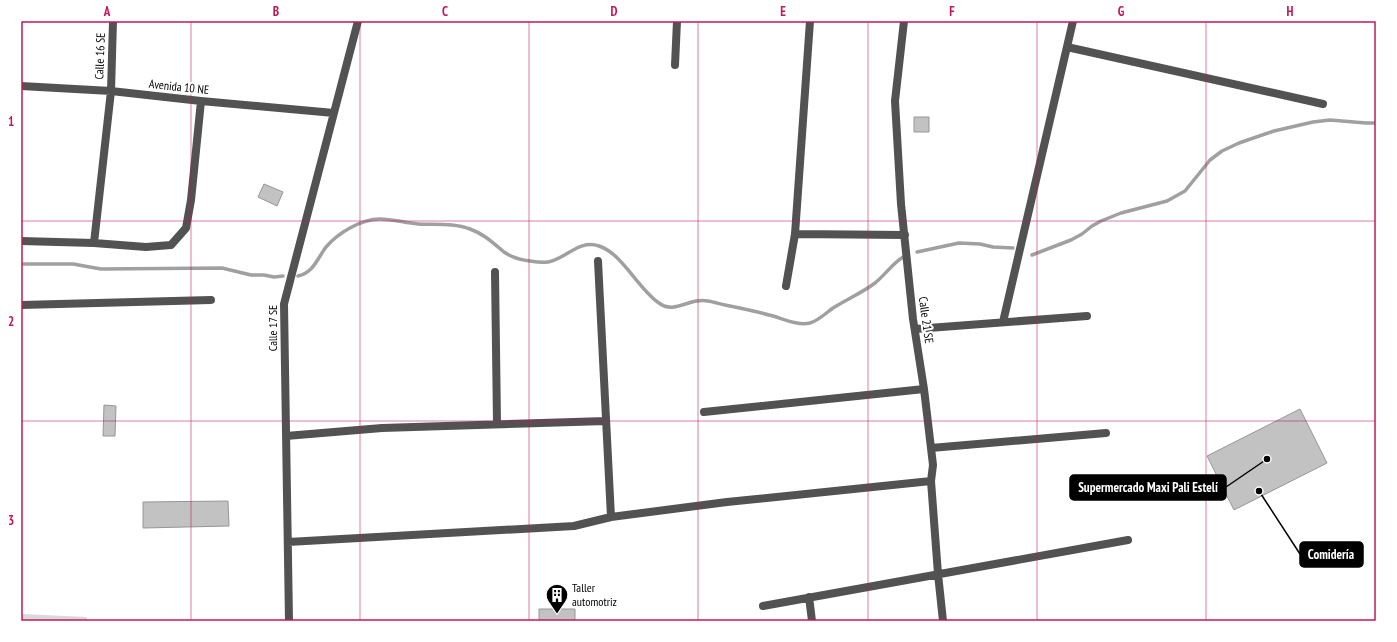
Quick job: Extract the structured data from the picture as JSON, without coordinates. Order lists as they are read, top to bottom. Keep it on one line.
{"streets":{"street":["Calle 16 SE","Avenida 10 NE","Calle 21 SE","Calle 17 SE"]},"crossings":[["Calle 16 SE","Avenida 10 NE"],["Avenida 10 NE","Calle 17 SE"]],"places":{"other":["Supermercado Maxi Pali Estelí","Comidería"],"building":["Taller automotriz"]},"grid":{"columns":["A","B","C","D","E","F","G","H"],"rows":["1","2","3"]}}
